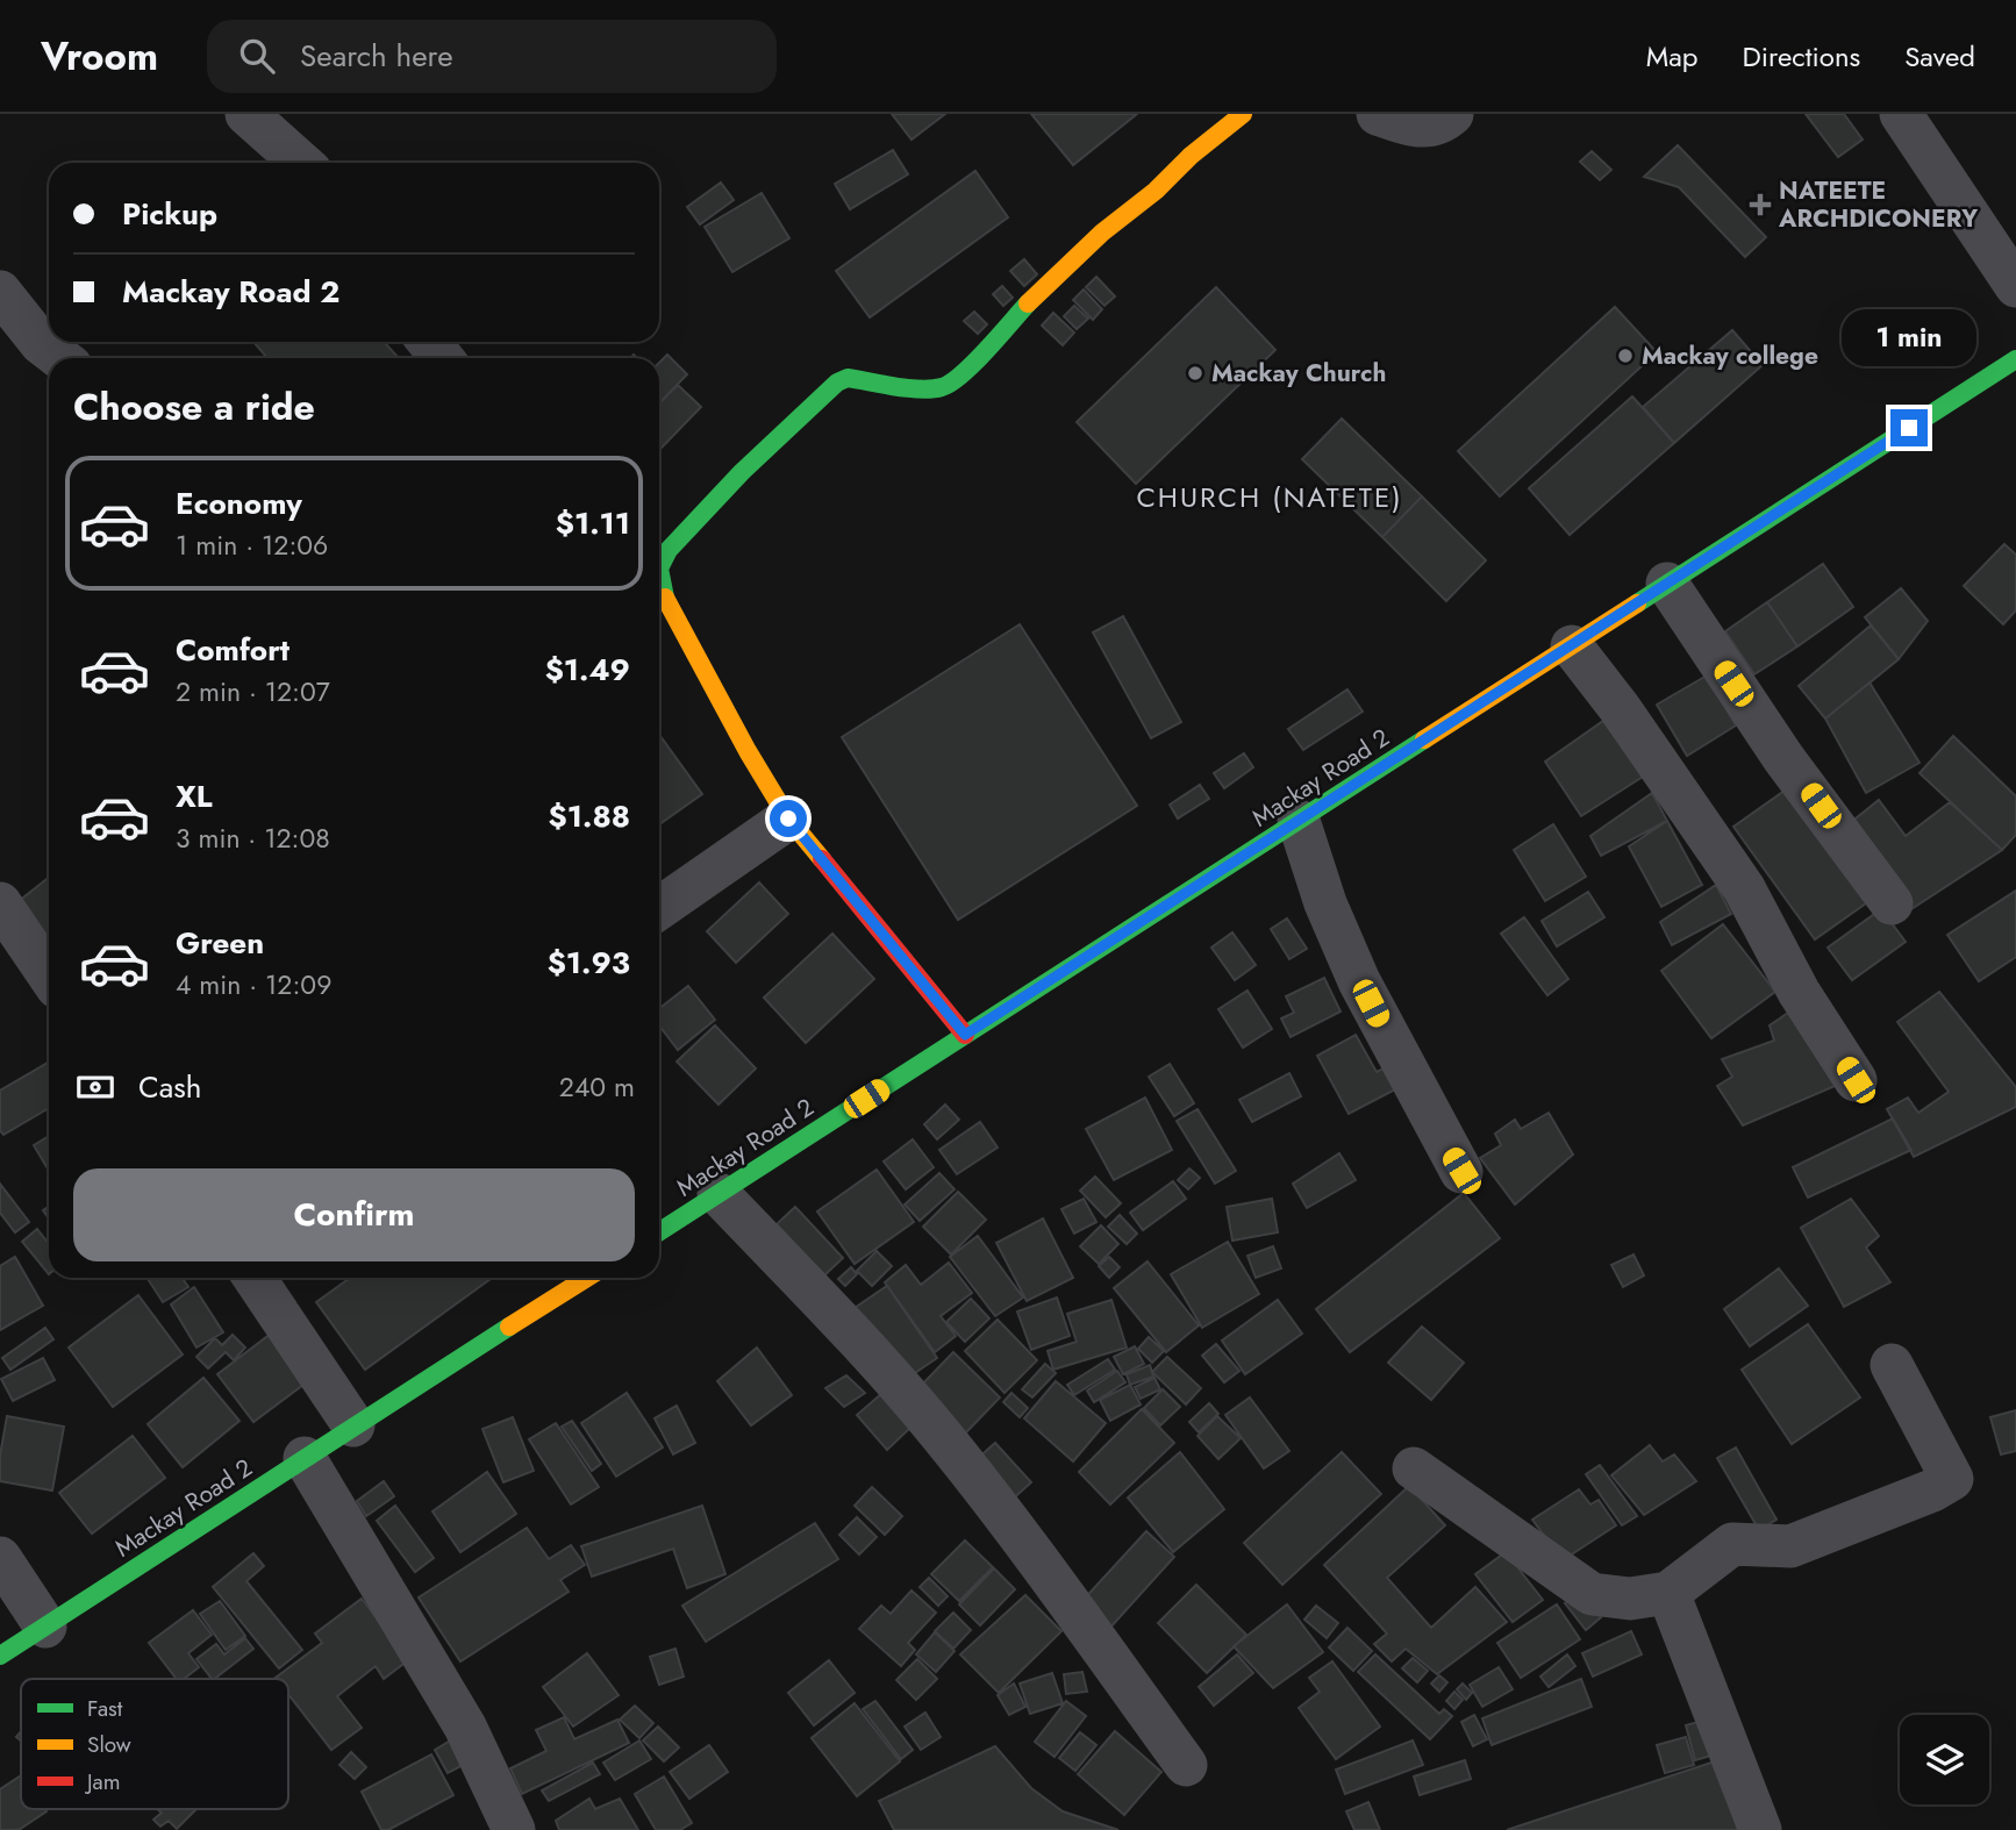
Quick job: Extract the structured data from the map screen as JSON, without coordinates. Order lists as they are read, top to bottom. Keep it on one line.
{"streets":{"street":["Mackay Road 2"]},"districts":["CHURCH (NATETE)"],"places":{"health":["NATEETE ARCHDICONERY"],"other":["Mackay college","Mackay Church"]},"legend":["Fast","Slow","Jam"],"page":{"header":"Vroom","search":"Search here","nav":["Map","Directions","Saved"],"banner":["Pickup","Mackay Road 2"],"bubble":"1 min","heading":"Choose a ride","list":[{"name":"Economy","note":"1 min · 12:06","value":"$1.11"},{"name":"Comfort","note":"2 min · 12:07","value":"$1.49"},{"name":"XL","note":"3 min · 12:08","value":"$1.88"},{"name":"Green","note":"4 min · 12:09","value":"$1.93"}],"pay":["Cash","240 m"],"buttons":"Confirm"}}
